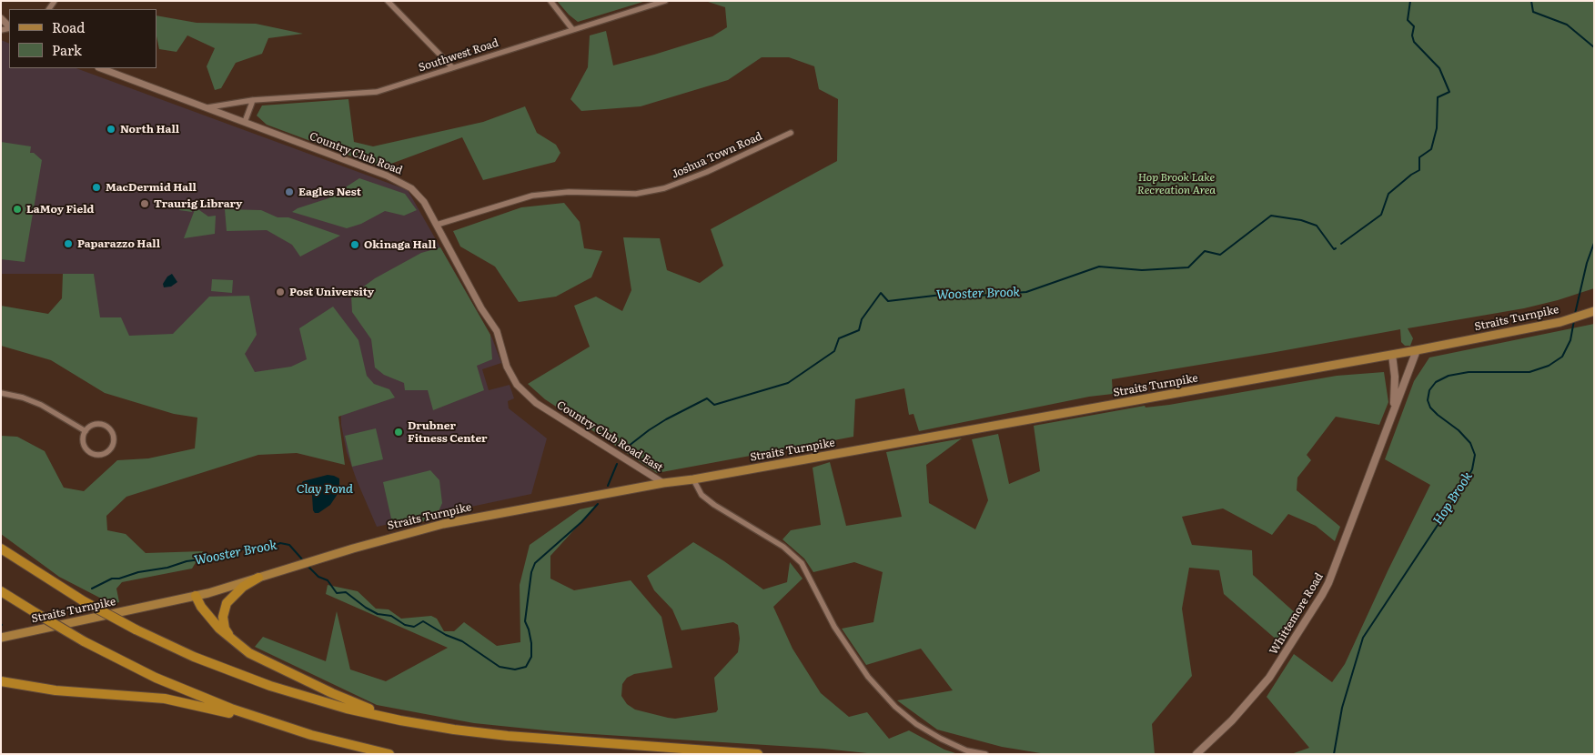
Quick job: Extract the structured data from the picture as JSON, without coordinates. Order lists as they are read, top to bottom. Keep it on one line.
{"streets":{"main road":["Straits Turnpike","Whittemore Road"],"street":["Southwest Road","Country Club Road","Joshua Town Road","Country Club Road East"]},"crossings":[["Southwest Road","Country Club Road"],["Country Club Road","Joshua Town Road"],["Country Club Road","Country Club Road East"],["Straits Turnpike","Country Club Road East"],["Straits Turnpike","Whittemore Road"]],"water":["Wooster Brook","Clay Pond","Hop Brook"],"parks":["Hop Brook Lake Recreation Area"],"places":["North Hall","MacDermid Hall","Eagles Nest","Traurig Library","LaMoy Field","Paparazzo Hall","Okinaga Hall","Post University","Drubner Fitness Center"],"legend":["Road","Park"]}
